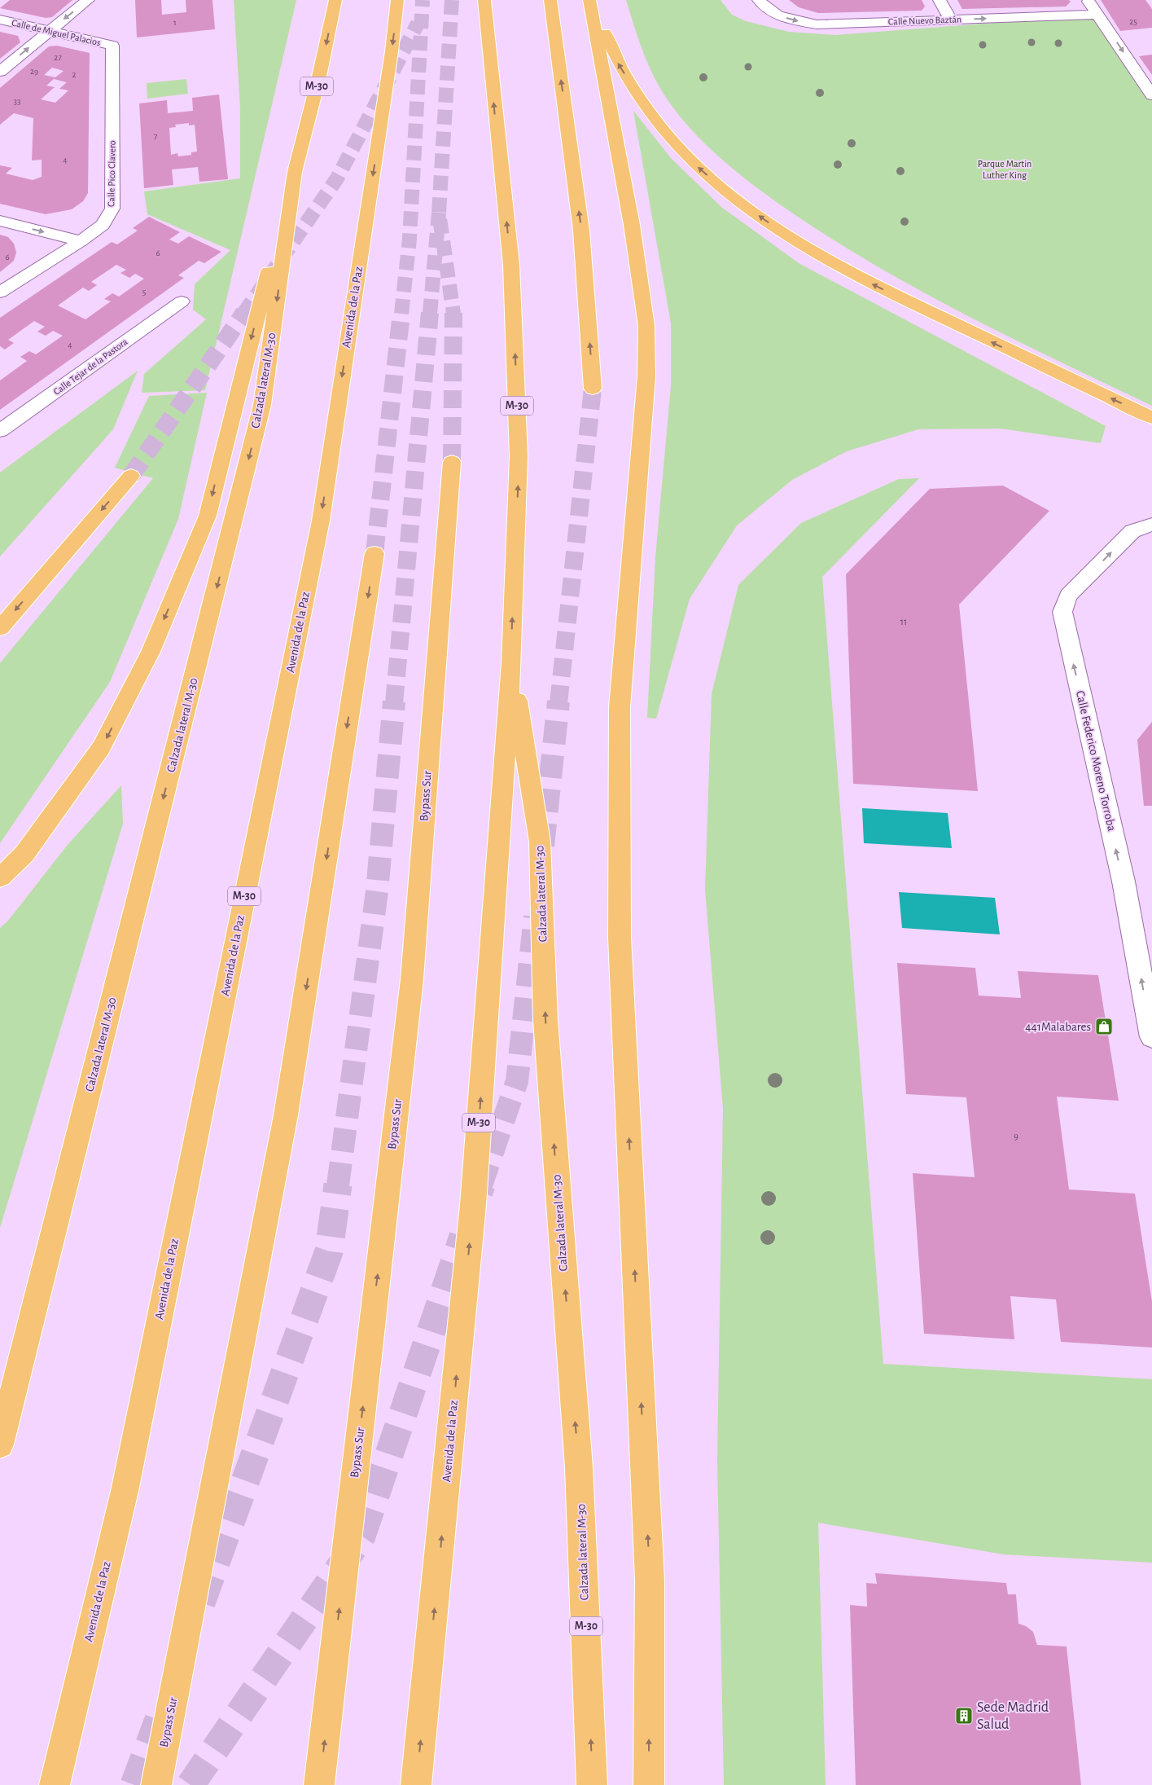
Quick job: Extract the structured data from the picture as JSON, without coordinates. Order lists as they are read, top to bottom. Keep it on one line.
{"streets":{"highway":["M-30","Avenida de la Paz","Calzada lateral M-30","Bypass Sur"],"street":["Calle Nuevo Baztán","Calle de Miguel Palacios","Calle Pico Clavero","Calle Tejar de la Pastora","Calle Federico Moreno Torroba"]},"crossings":[["Calle de Miguel Palacios","Calle Pico Clavero"],["Avenida de la Paz","Calzada lateral M-30"]],"one_way":["Calle Nuevo Baztán","Calle Federico Moreno Torroba"],"parks":["Parque Martin Luther King"],"places":{"shop":["441Malabares"],"building":["Sede Madrid Salud"]},"house_numbers":["25","1","27","29","2","33","7","4","6","6","5","4","11","9"]}
